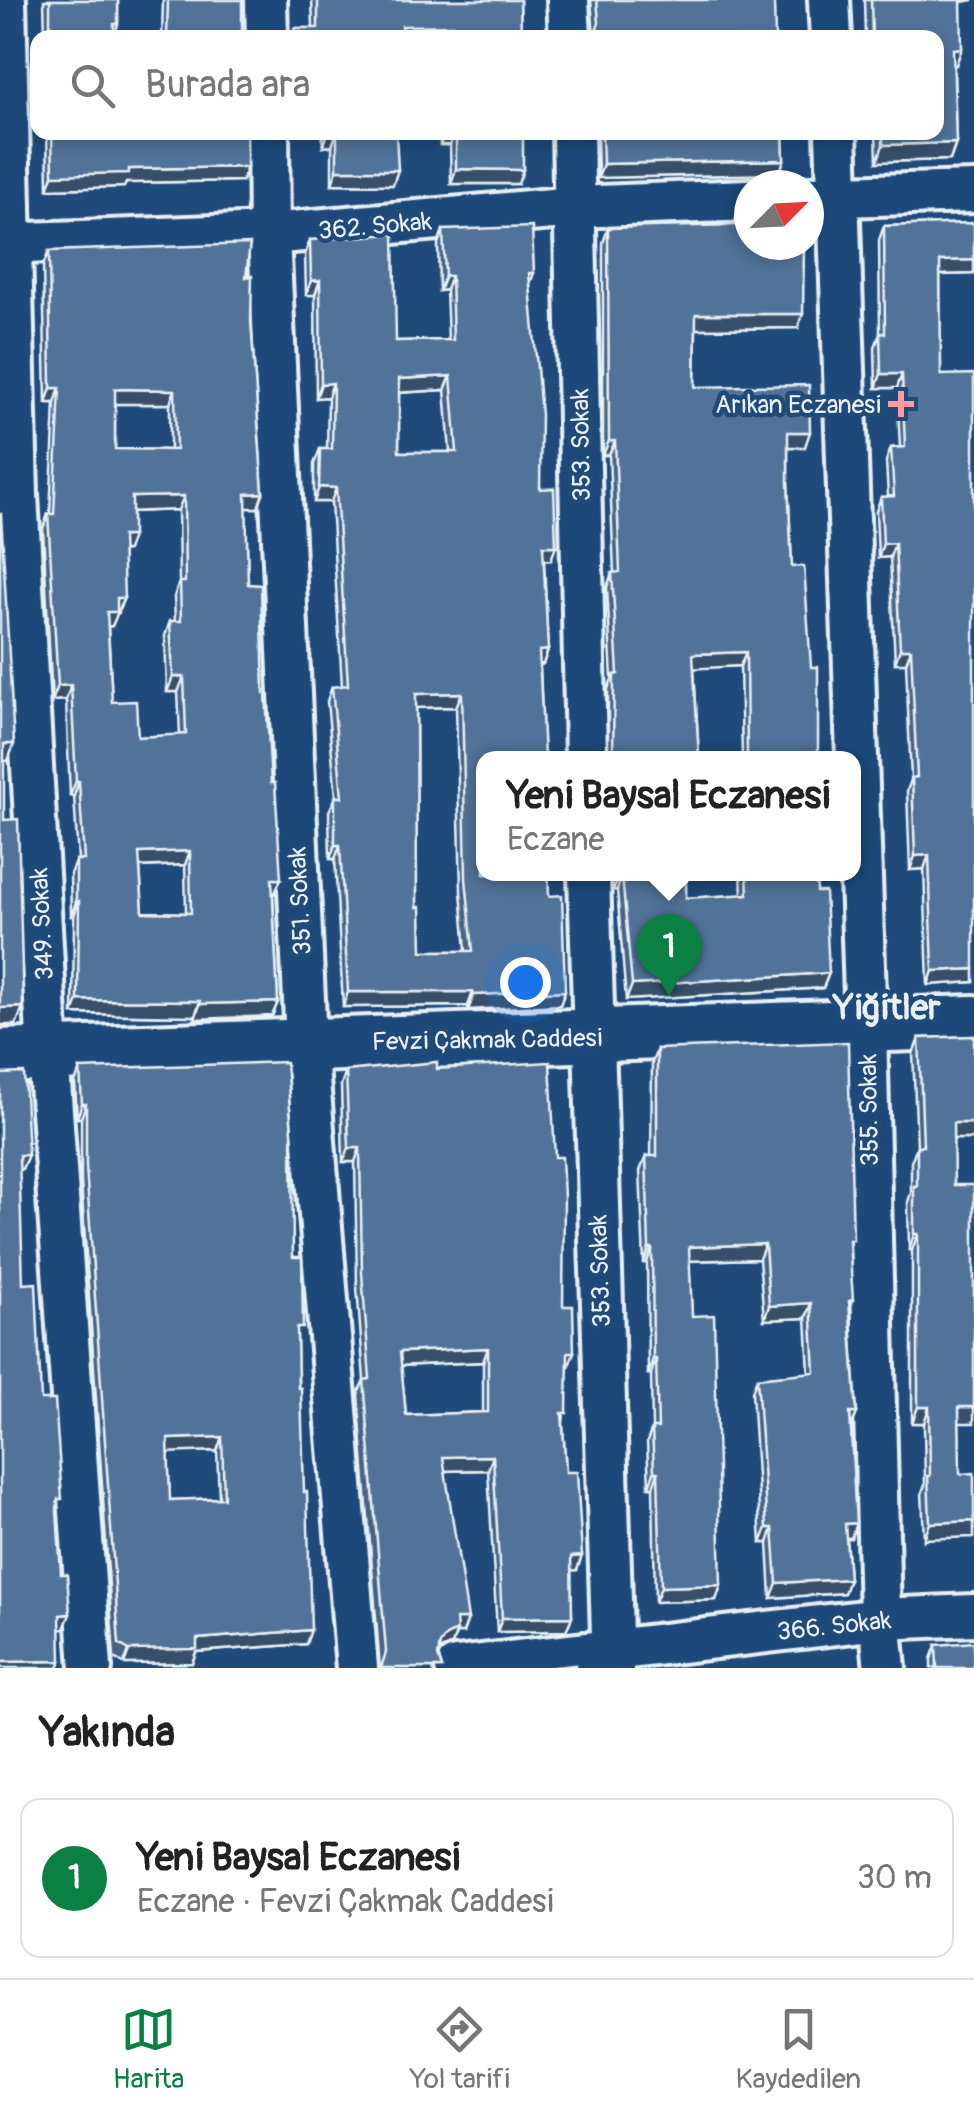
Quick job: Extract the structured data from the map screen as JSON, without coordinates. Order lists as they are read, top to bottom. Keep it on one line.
{"streets":{"main road":["Fevzi Çakmak Caddesi"],"street":["362. Sokak","353. Sokak","351. Sokak","349. Sokak","355. Sokak","366. Sokak"]},"crossings":[["362. Sokak","353. Sokak"],["362. Sokak","351. Sokak"],["362. Sokak","349. Sokak"],["353. Sokak","Fevzi Çakmak Caddesi"],["353. Sokak","366. Sokak"],["351. Sokak","Fevzi Çakmak Caddesi"],["349. Sokak","Fevzi Çakmak Caddesi"],["Fevzi Çakmak Caddesi","355. Sokak"],["355. Sokak","366. Sokak"]],"districts":["Yiğitler"],"places":{"health":["Arıkan Eczanesi"]},"north":"top right","page":{"search":"Burada ara","popup":["Yeni Baysal Eczanesi","Eczane"],"pins":"1","heading":"Yakında","list":[{"mark":"1","name":"Yeni Baysal Eczanesi","note":"Eczane · Fevzi Çakmak Caddesi","value":"30 m"}],"nav":["Harita","Yol tarifi","Kaydedilen"]}}
